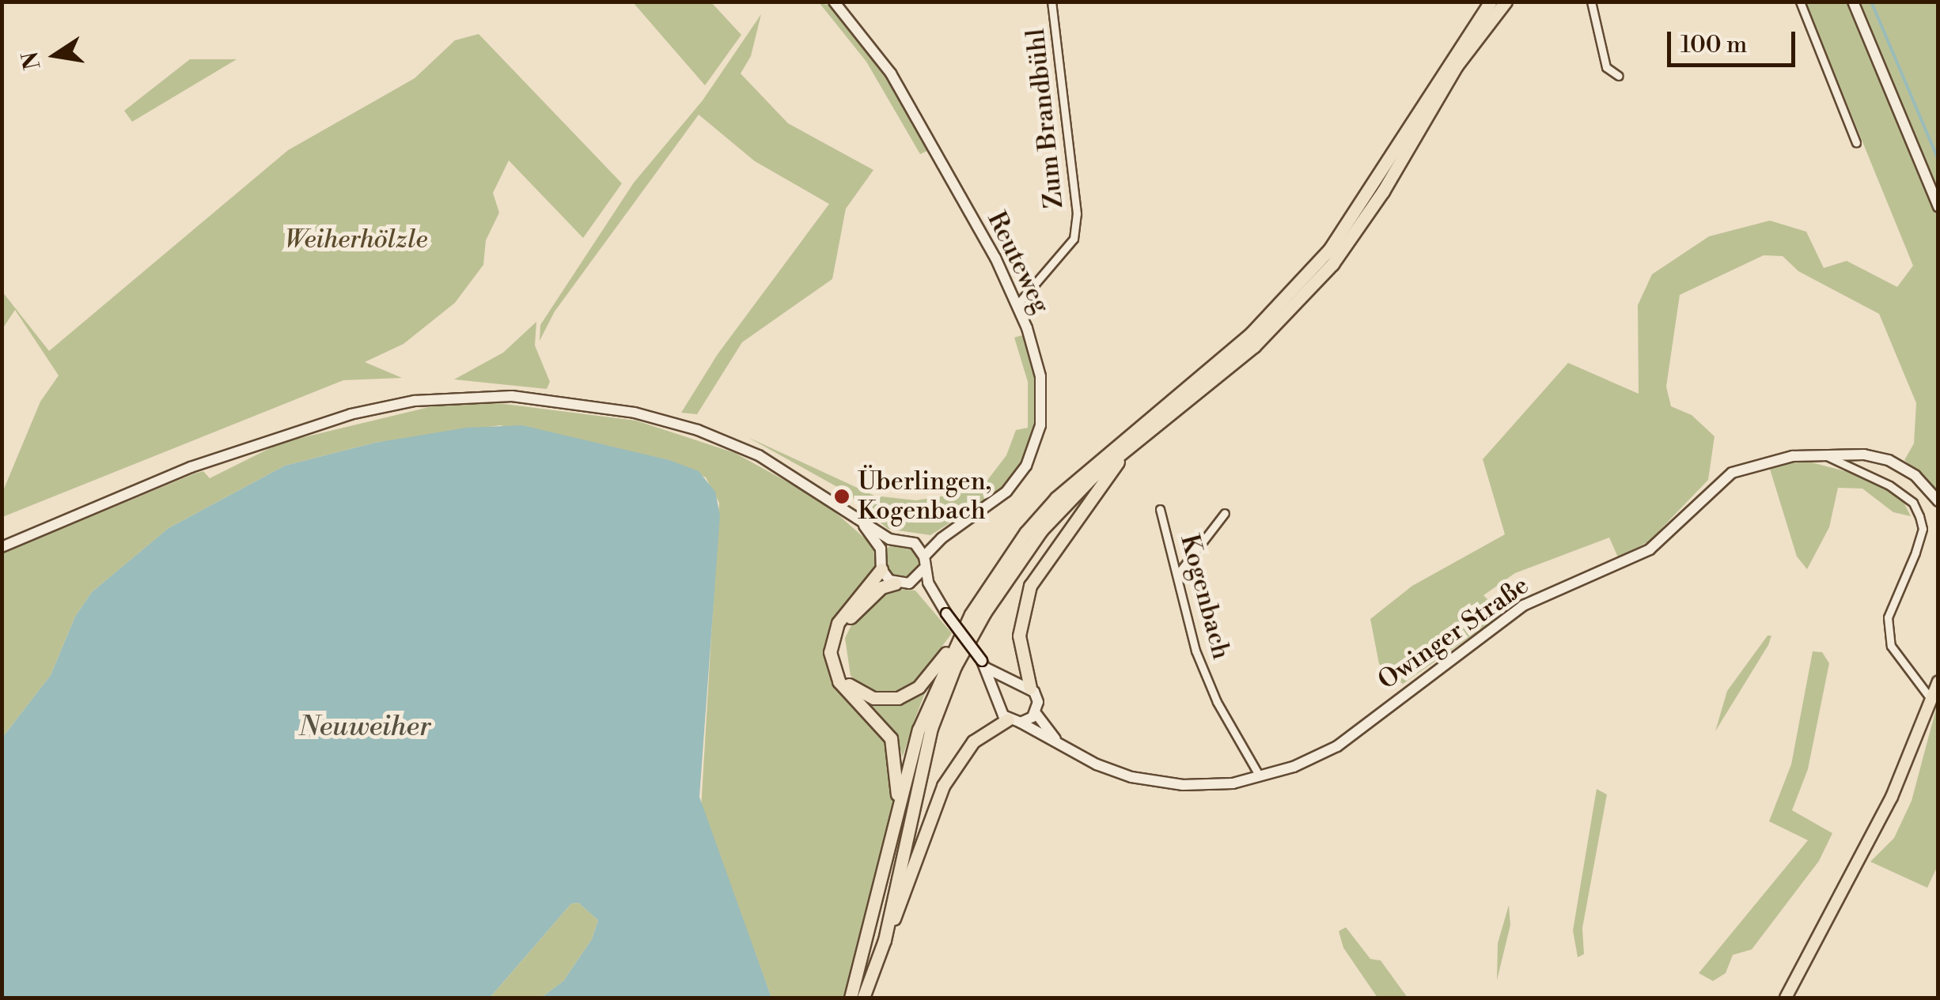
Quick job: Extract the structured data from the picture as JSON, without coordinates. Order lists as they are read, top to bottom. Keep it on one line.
{"streets":{"street":["Zum Brandbühl","Reuteweg","Kogenbach","Owinger Straße"]},"crossings":[["Zum Brandbühl","Reuteweg"],["Kogenbach","Owinger Straße"]],"water":["Neuweiher"],"parks":["Weiherhölzle"],"places":["Überlingen, Kogenbach"],"scale_bar":"100 m","north":"left"}
